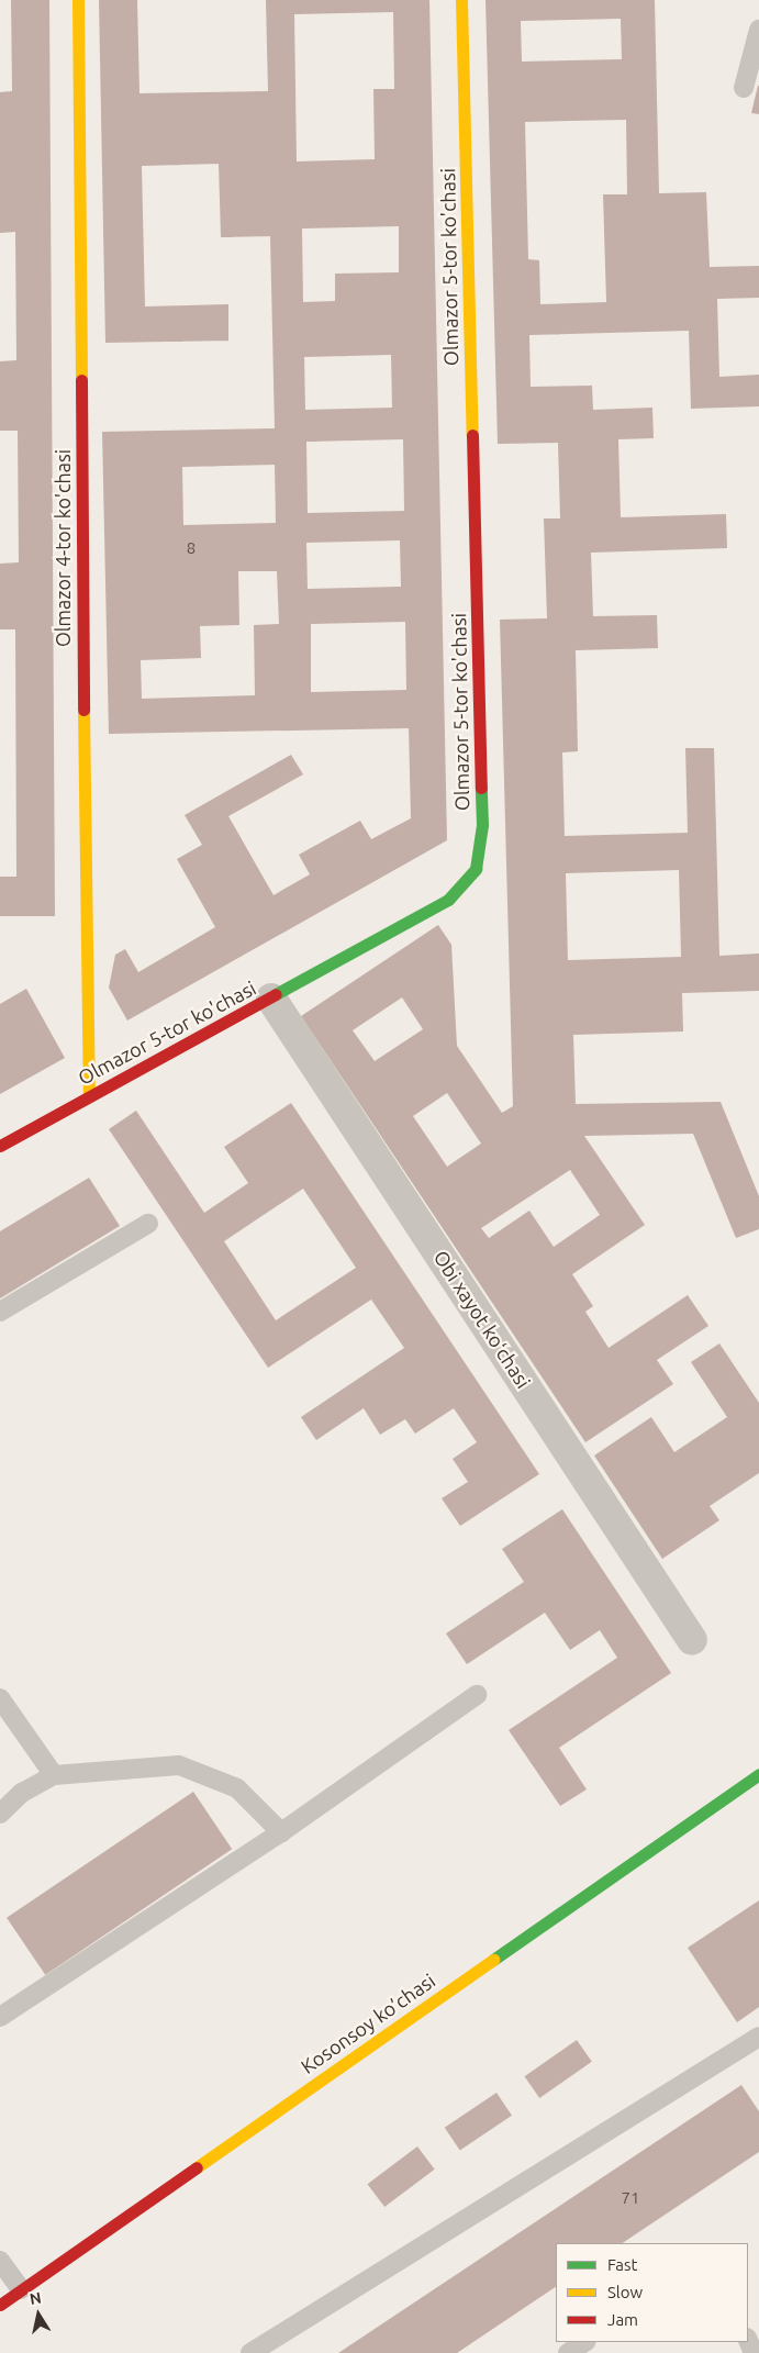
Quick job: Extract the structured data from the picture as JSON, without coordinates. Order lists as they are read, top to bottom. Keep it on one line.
{"streets":{"street":["Olmazor 5-tor ko'chasi","Olmazor 4-tor ko'chasi","Obi xayot koʻchasi","Kosonsoy ko’chasi"]},"crossings":[["Olmazor 5-tor ko'chasi","Olmazor 4-tor ko'chasi"],["Olmazor 5-tor ko'chasi","Obi xayot koʻchasi"]],"house_numbers":["8","71"],"legend":["Fast","Slow","Jam"],"north":"top"}
